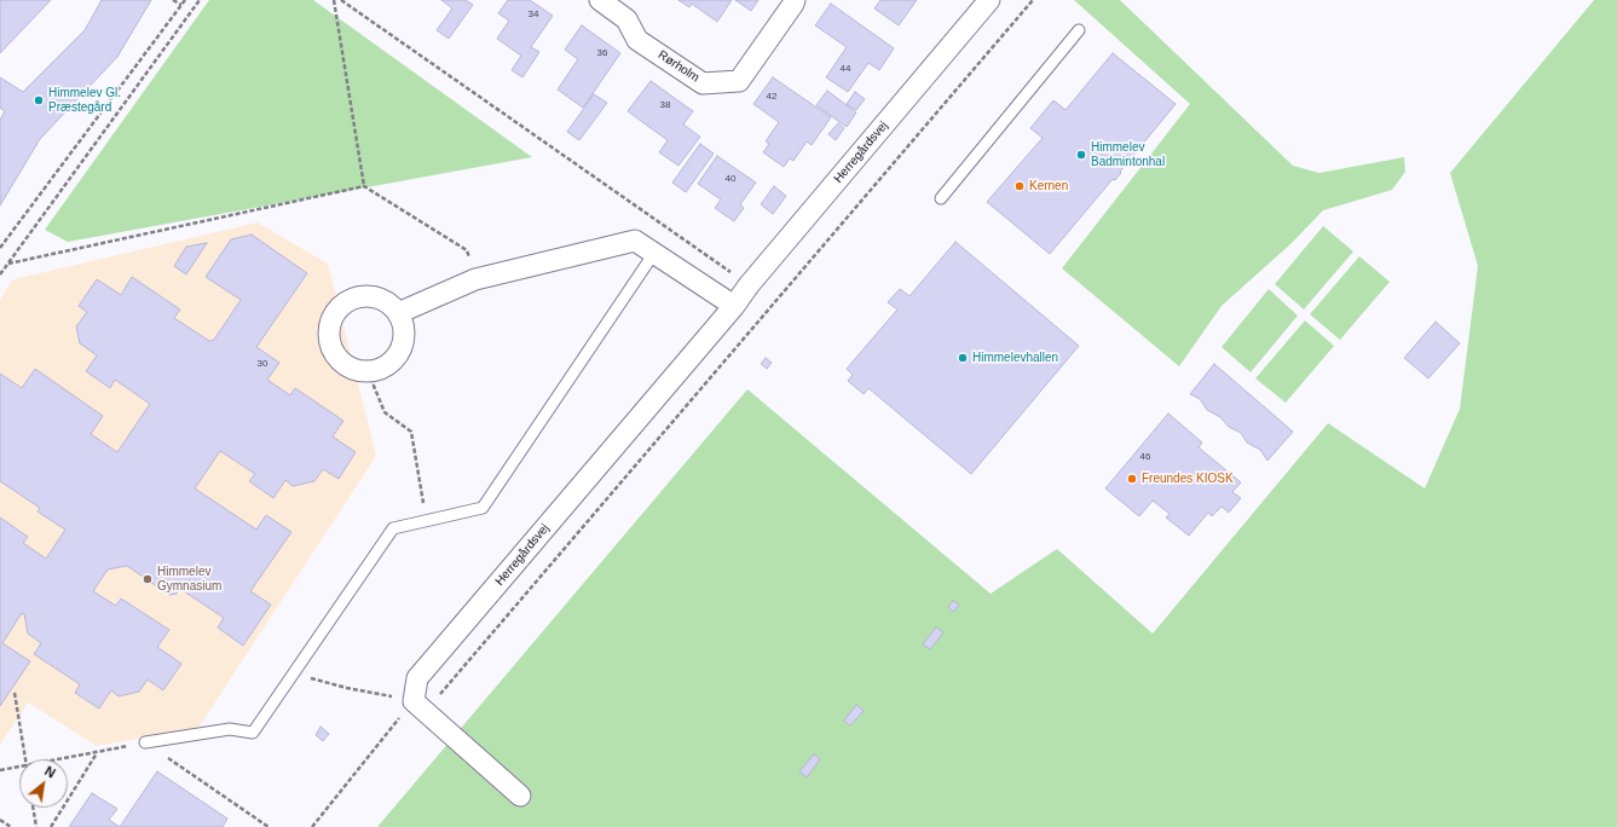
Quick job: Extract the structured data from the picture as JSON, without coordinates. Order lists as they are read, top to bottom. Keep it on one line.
{"streets":{"street":["Rørholm","Herregårdsvej"]},"places":["Himmelev Gl. Præstegård","Himmelev Badmintonhal","Kernen","Himmelevhallen","Freundes KIOSK","Himmelev Gymnasium"],"house_numbers":["34","36","44","42","38","40","30","46"],"north":"top right"}
